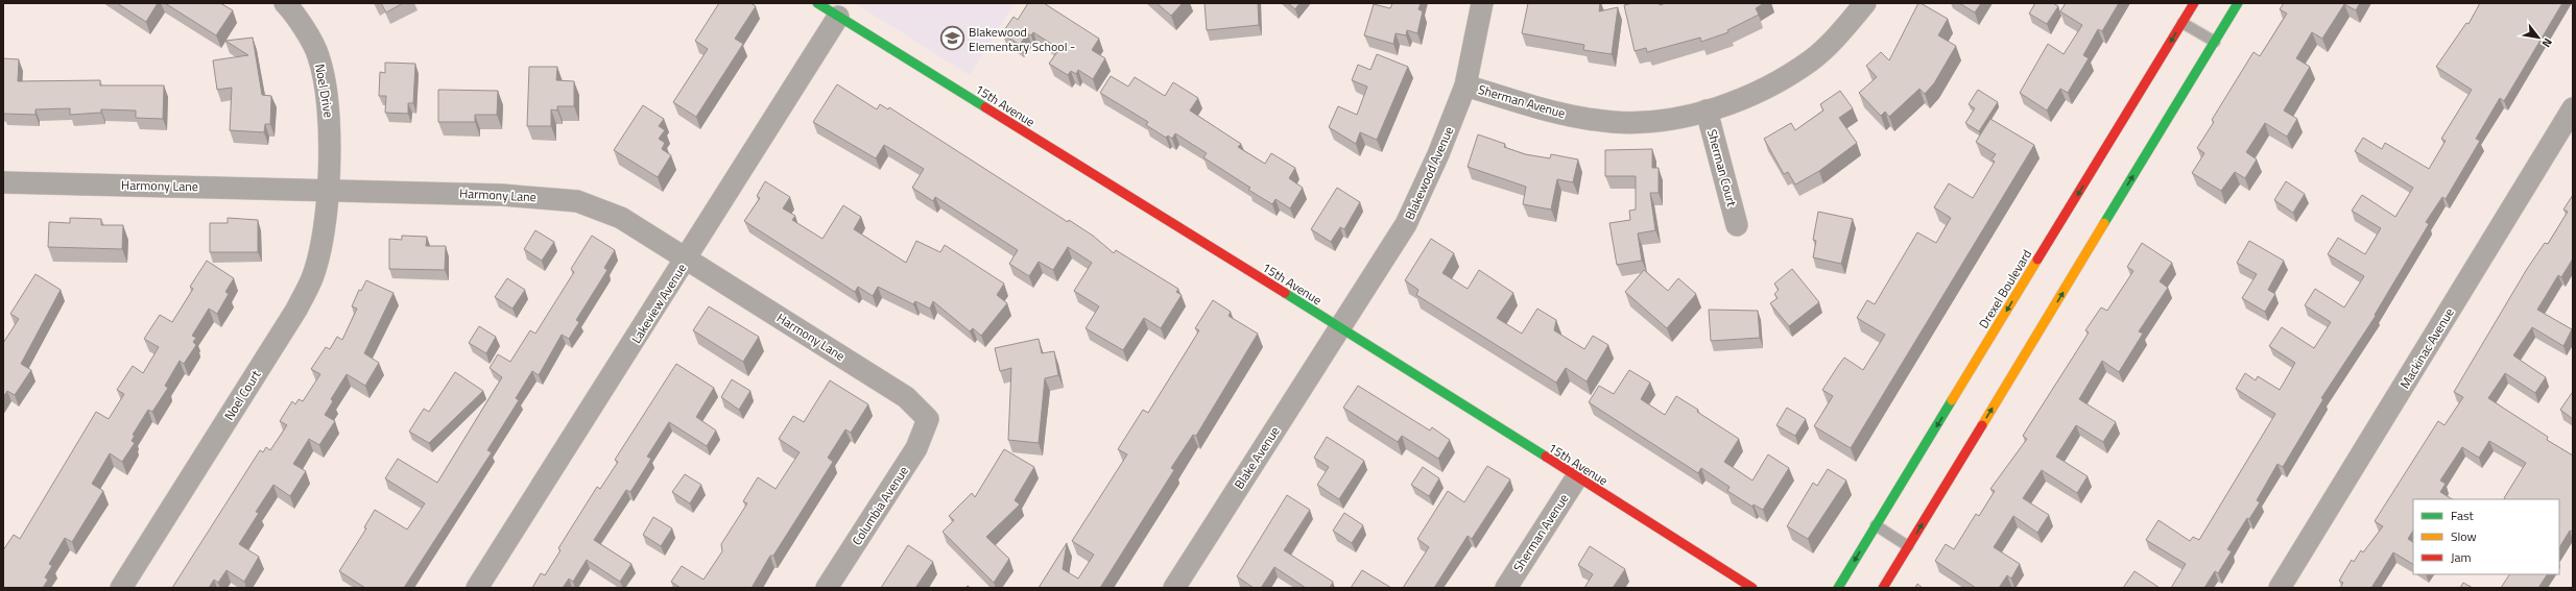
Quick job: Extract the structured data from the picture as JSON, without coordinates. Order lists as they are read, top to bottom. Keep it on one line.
{"streets":{"street":["Noel Drive","Sherman Avenue","15th Avenue","Sherman Court","Blakewood Avenue","Harmony Lane","Drexel Boulevard","Lakeview Avenue","Mackinac Avenue","Noel Court","Blake Avenue","Columbia Avenue"]},"crossings":[["Noel Drive","Harmony Lane"],["Noel Drive","Noel Court"],["Sherman Avenue","15th Avenue"],["Sherman Avenue","Sherman Court"],["Sherman Avenue","Blakewood Avenue"],["15th Avenue","Blakewood Avenue"],["15th Avenue","Lakeview Avenue"],["15th Avenue","Blake Avenue"],["Blakewood Avenue","Blake Avenue"],["Harmony Lane","Lakeview Avenue"],["Harmony Lane","Noel Court"],["Harmony Lane","Columbia Avenue"]],"places":{"school or university":["Blakewood Elementary School -"]},"legend":["Fast","Slow","Jam"],"north":"bottom right"}
